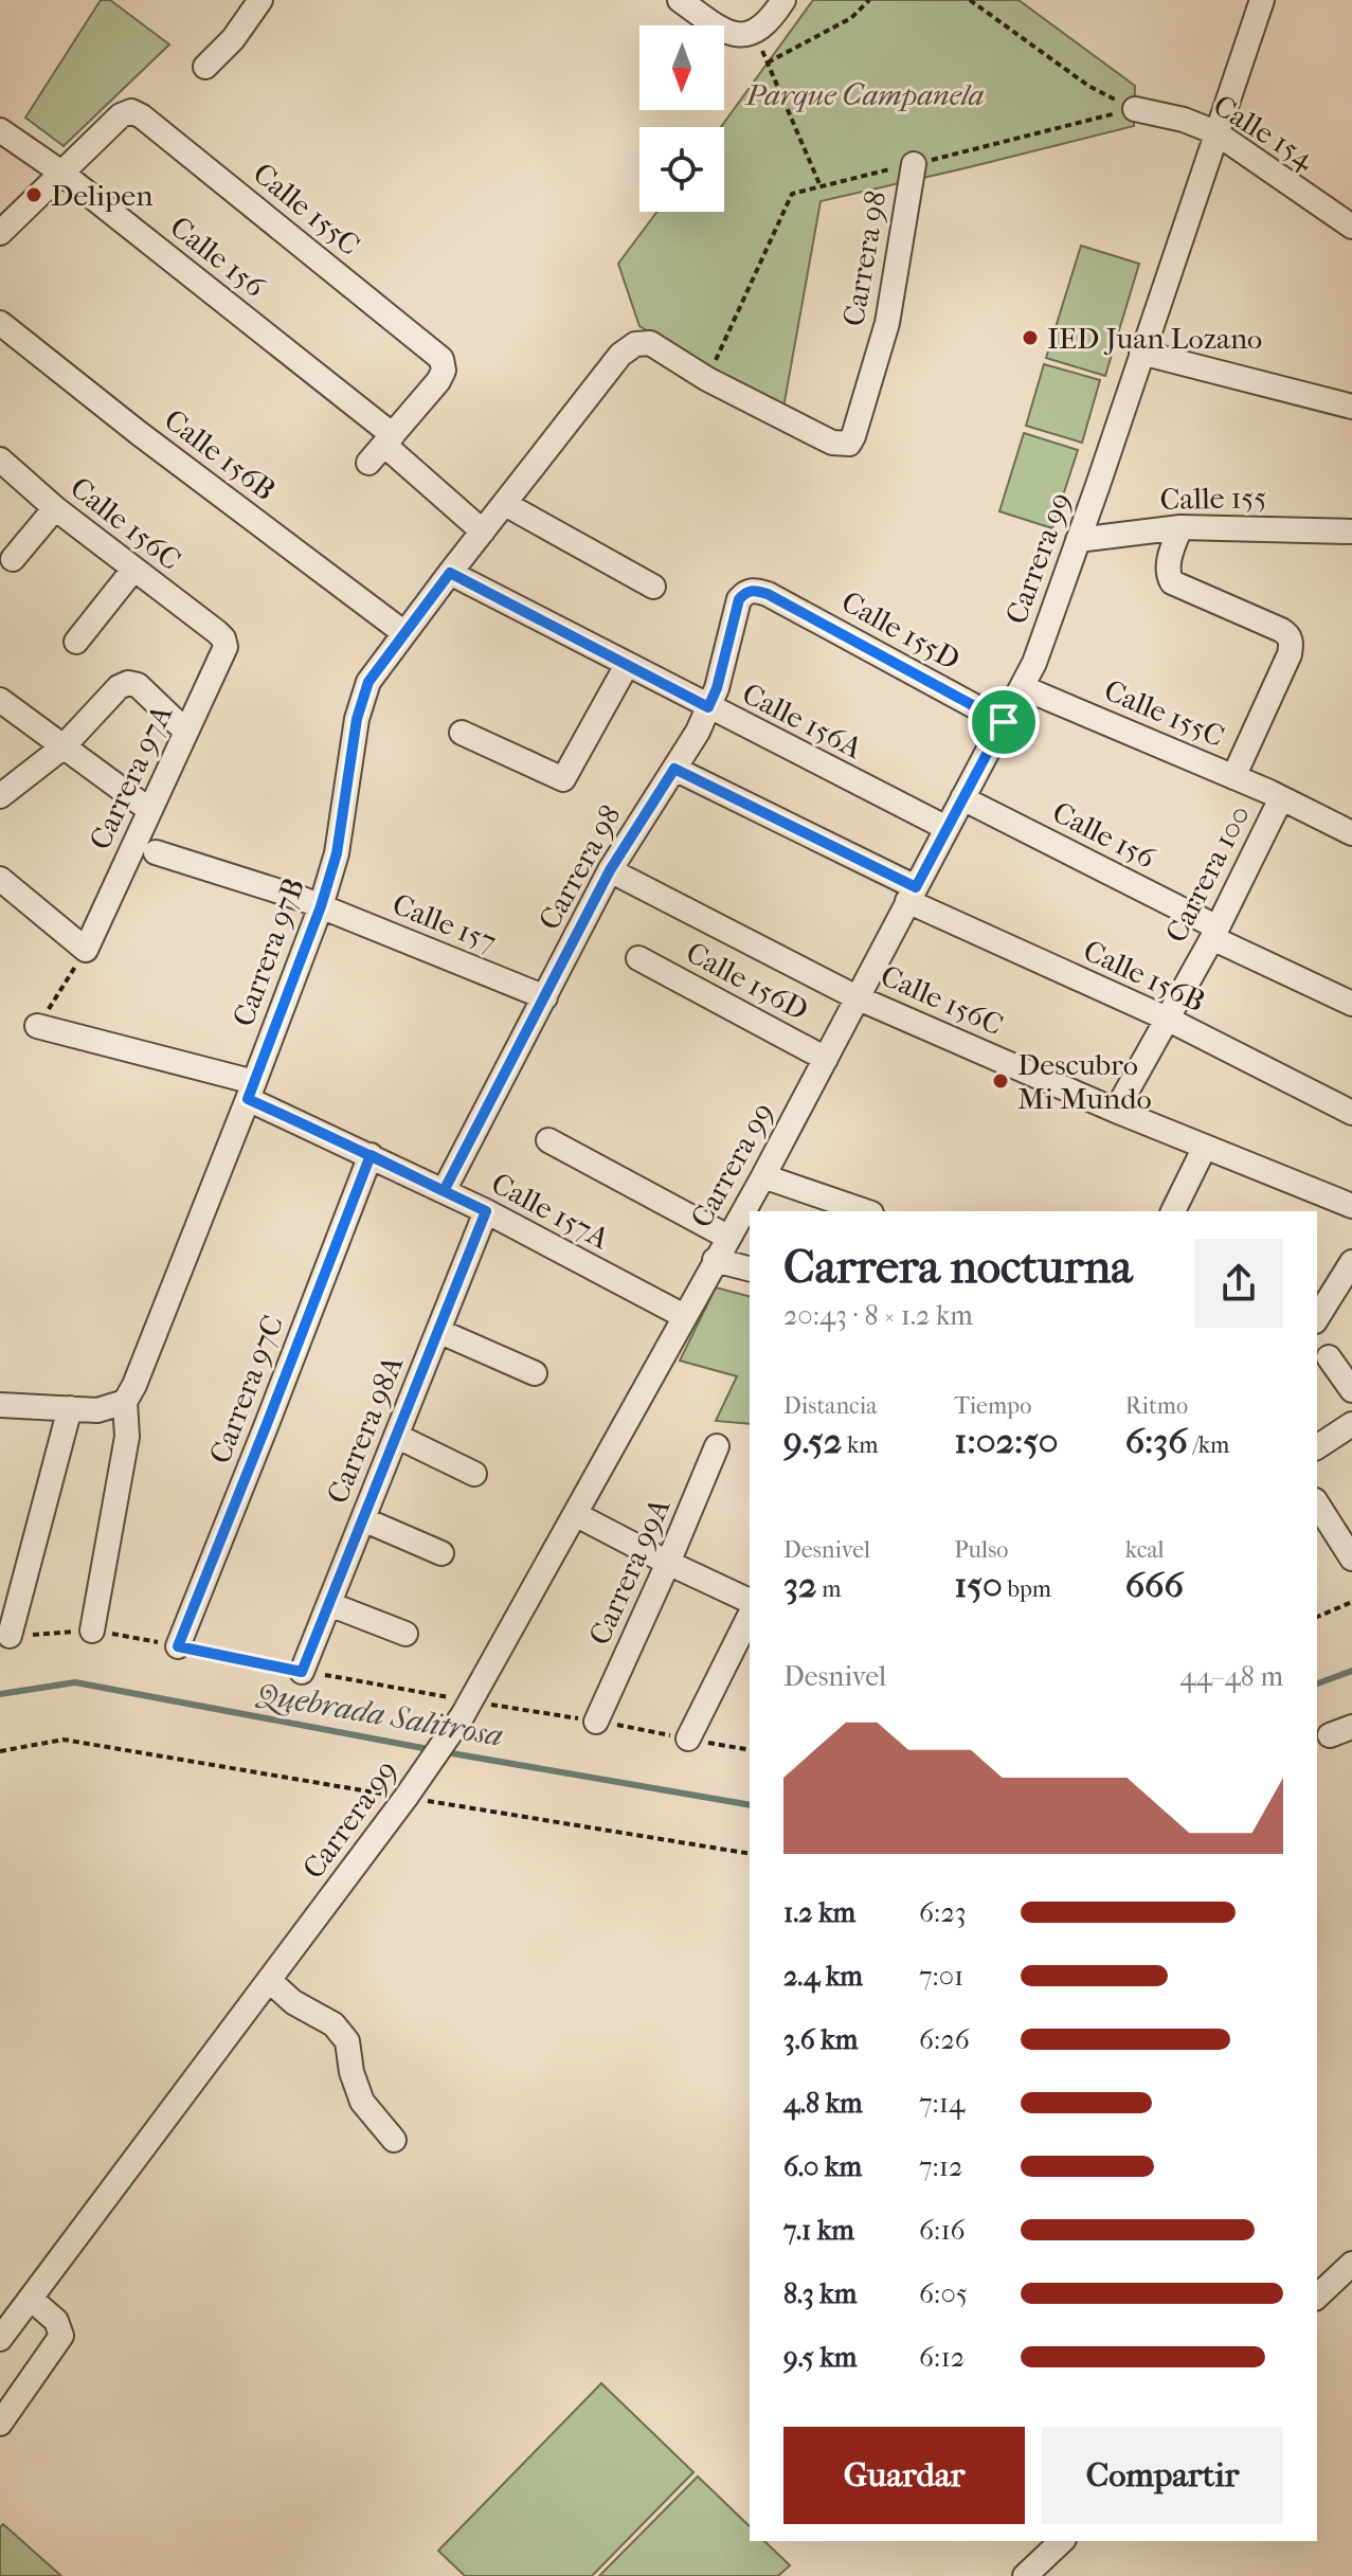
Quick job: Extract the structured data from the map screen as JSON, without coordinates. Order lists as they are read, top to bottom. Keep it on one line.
{"streets":{"street":["Calle 154","Calle 155C","Calle 156","Carrera 98","Calle 156B","Calle 155","Calle 156C","Carrera 99","Calle 155D","Calle 156A","Carrera 97A","Carrera 100","Calle 157","Carrera 97B","Calle 156D","Calle 157A","Carrera 97C","Carrera 98A","Carrera 99A"]},"crossings":[["Calle 154","Carrera 99"],["Calle 155C","Calle 156"],["Calle 155C","Carrera 99"],["Calle 155C","Carrera 100"],["Calle 156","Carrera 99"],["Calle 156","Carrera 100"],["Calle 156","Carrera 97B"],["Carrera 98","Calle 156B"],["Carrera 98","Calle 156C"],["Carrera 98","Calle 155D"],["Carrera 98","Calle 156A"],["Carrera 98","Calle 157"],["Carrera 98","Carrera 97B"],["Carrera 98","Calle 157A"],["Calle 156B","Carrera 99"],["Calle 156B","Carrera 100"],["Calle 156B","Carrera 97B"],["Calle 155","Carrera 99"],["Calle 155","Carrera 100"],["Calle 156C","Carrera 99"],["Calle 156C","Carrera 97A"],["Calle 156C","Carrera 100"],["Carrera 99","Calle 155D"],["Carrera 99","Calle 156A"],["Carrera 99","Calle 156D"],["Carrera 99","Calle 157A"],["Calle 156A","Carrera 97B"],["Calle 157","Carrera 97B"],["Carrera 97B","Calle 157A"],["Calle 157A","Carrera 97C"],["Calle 157A","Carrera 98A"]],"water":["Quebrada Salitrosa"],"parks":["Parque Campanela"],"places":["Delipen","IED Juan Lozano","Descubro Mi Mundo"],"north":"bottom","page":{"heading":["Carrera nocturna","20:43 · 8 × 1.2 km"],"stats":[["Distancia","9.52 km"],["Tiempo","1:02:50"],["Ritmo","6:36 /km"],["Desnivel","32 m"],["Pulso","150 bpm"],["kcal","666"]],"chart":["Desnivel","44–48 m"],"list":[{"name":"1.2 km","note":"6:23"},{"name":"2.4 km","note":"7:01"},{"name":"3.6 km","note":"6:26"},{"name":"4.8 km","note":"7:14"},{"name":"6.0 km","note":"7:12"},{"name":"7.1 km","note":"6:16"},{"name":"8.3 km","note":"6:05"},{"name":"9.5 km","note":"6:12"}],"buttons":["Guardar","Compartir"]}}
